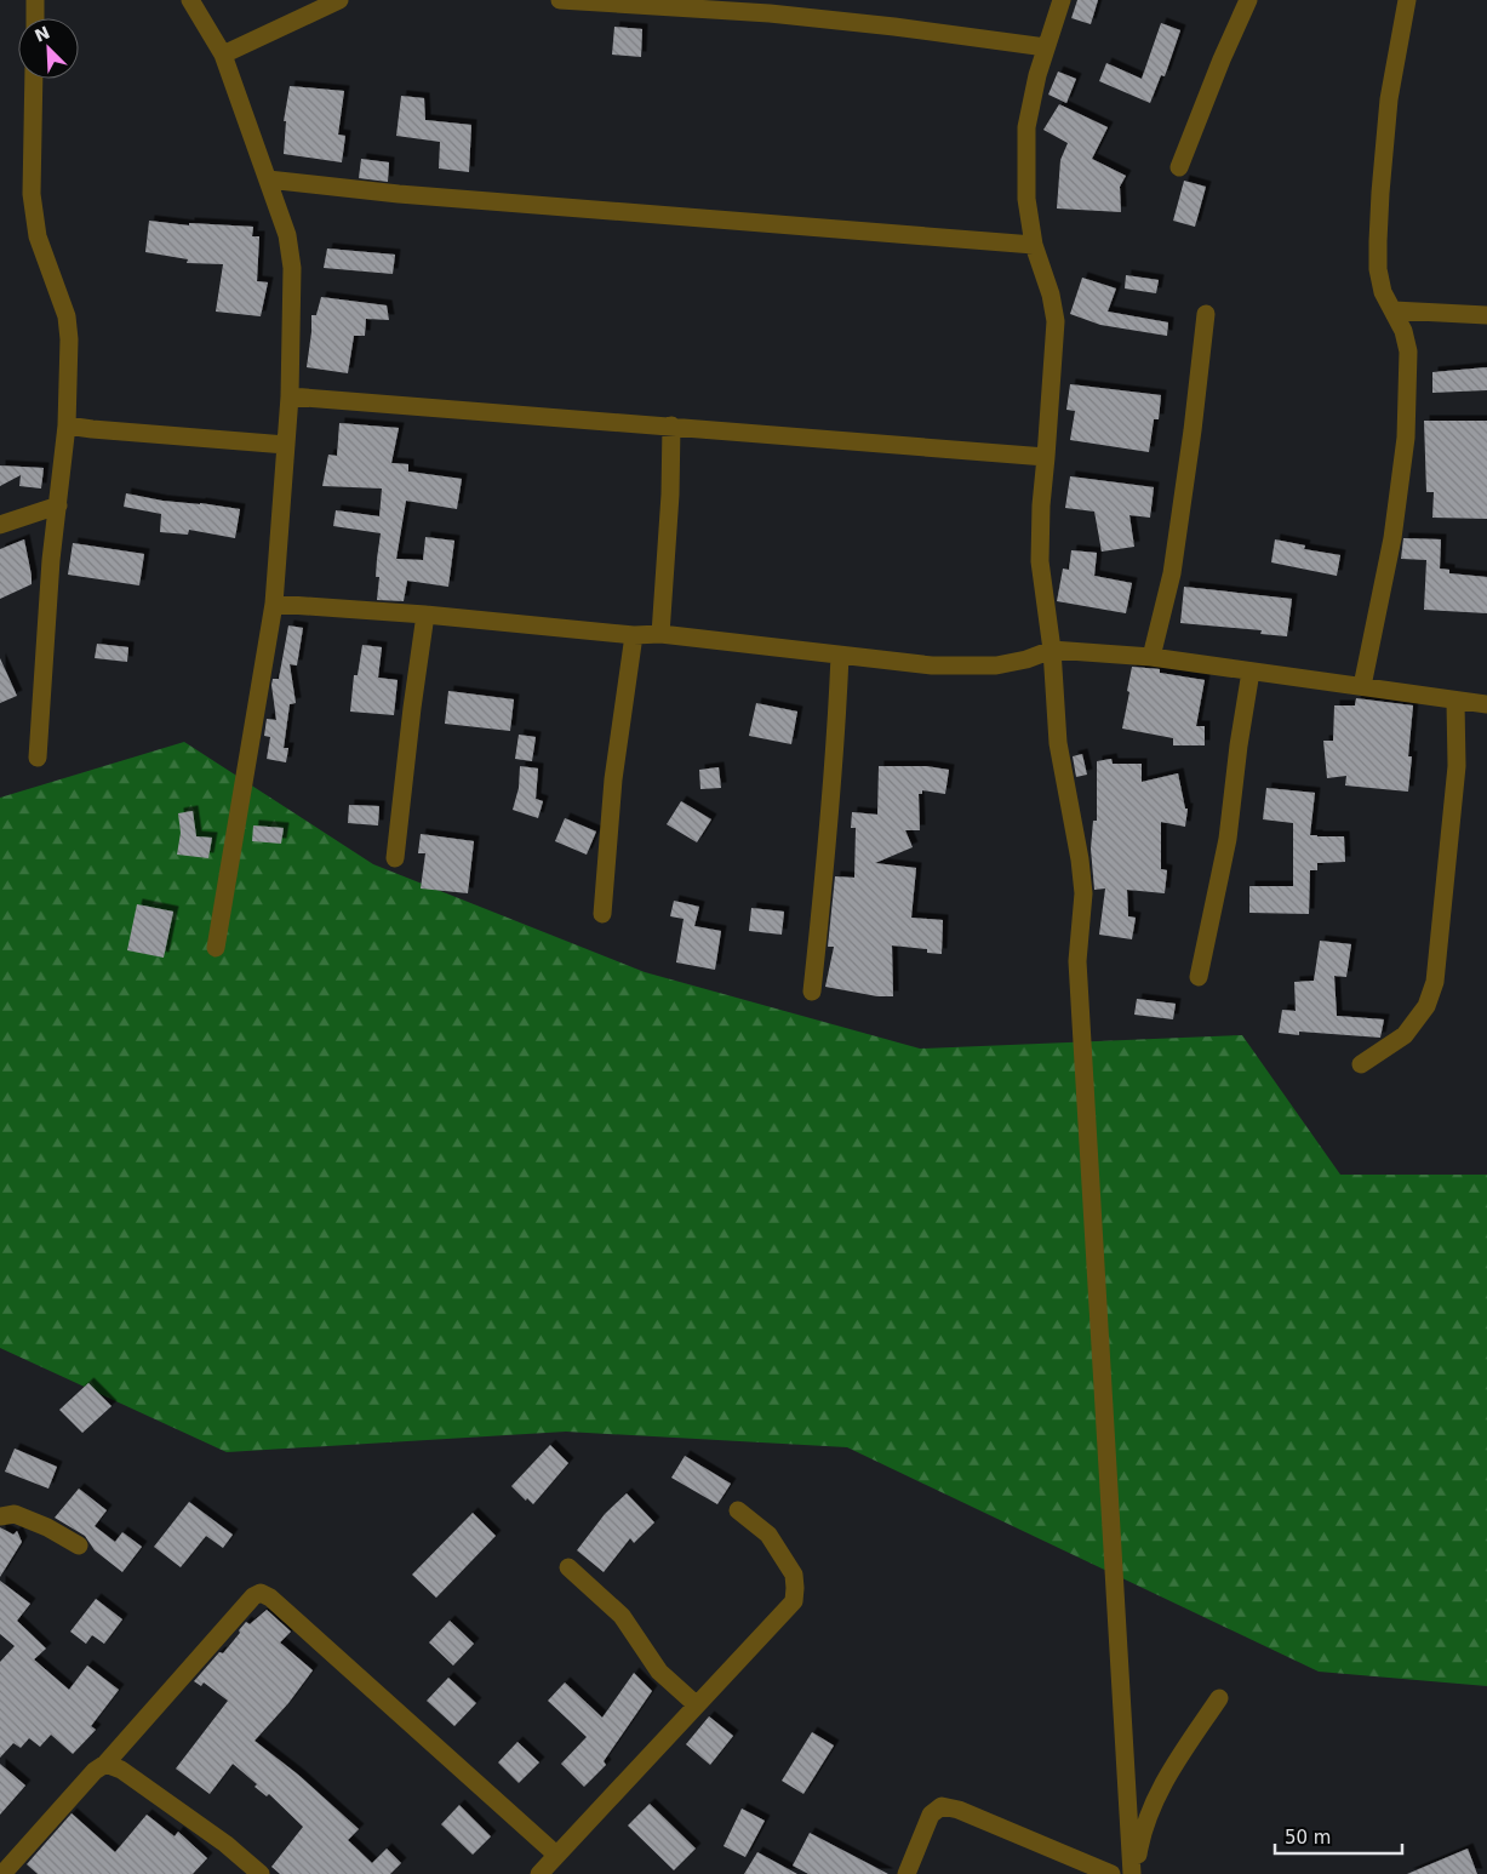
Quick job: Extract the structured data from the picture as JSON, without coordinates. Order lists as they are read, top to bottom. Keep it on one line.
{"scale_bar":"50 m","north":"top left"}
